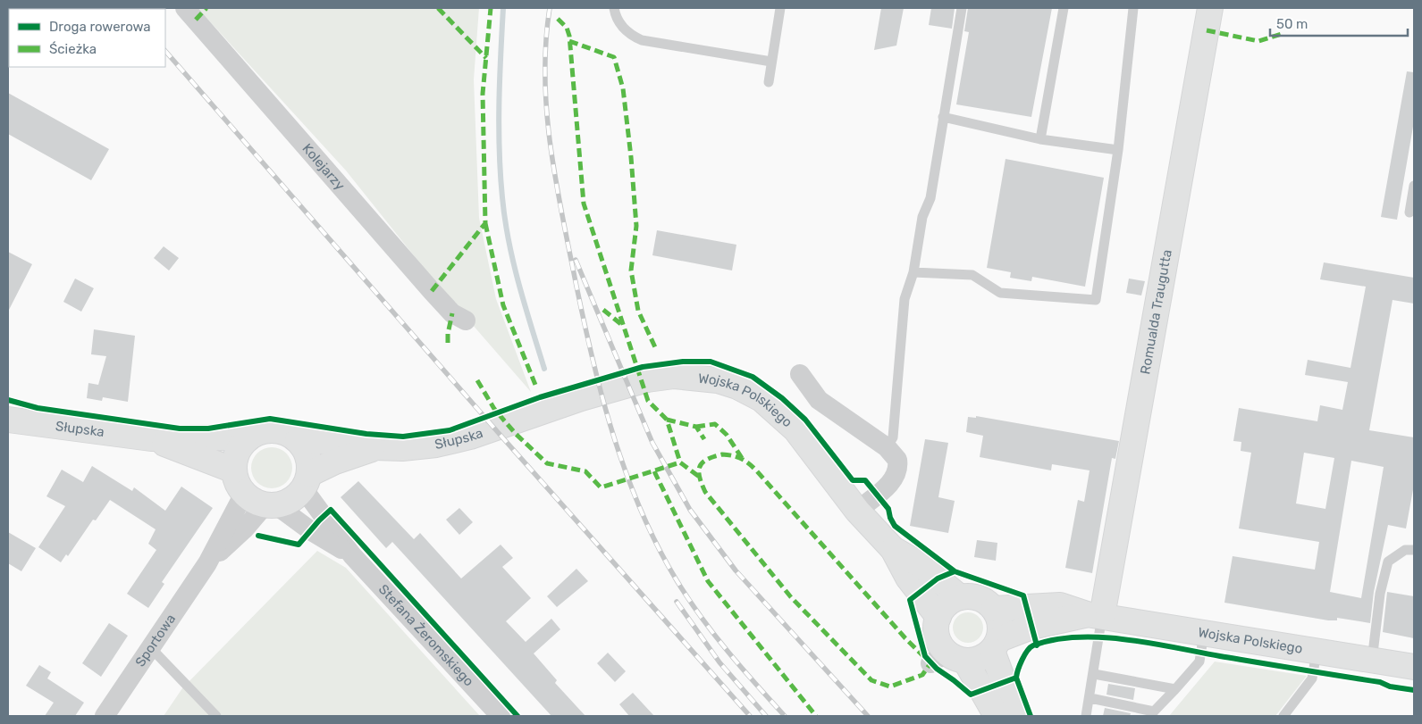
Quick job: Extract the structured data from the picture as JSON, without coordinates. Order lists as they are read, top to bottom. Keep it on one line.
{"streets":{"street":["Kolejarzy","Romualda Traugutta","Wojska Polskiego","Słupska","Stefana Żeromskiego","Sportowa"]},"crossings":[["Romualda Traugutta","Wojska Polskiego"],["Wojska Polskiego","Słupska"],["Słupska","Stefana Żeromskiego"],["Słupska","Sportowa"],["Stefana Żeromskiego","Sportowa"]],"legend":["Droga rowerowa","Ścieżka"],"scale_bar":"50 m"}
